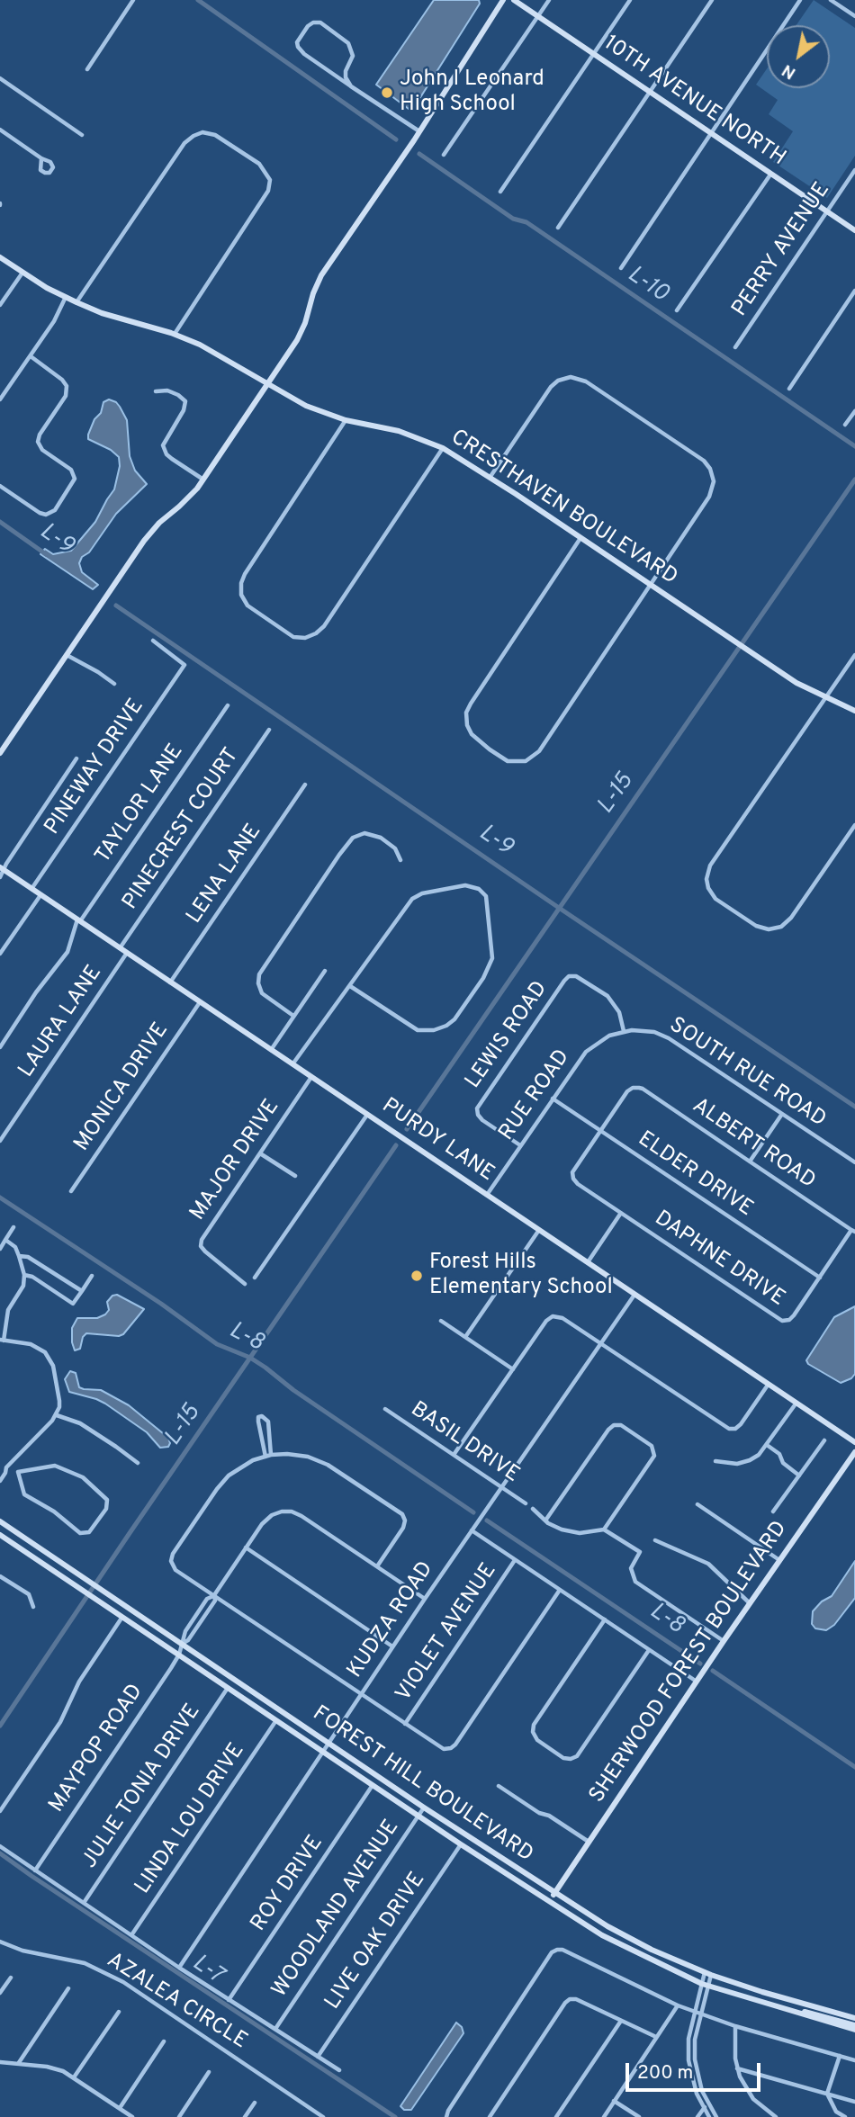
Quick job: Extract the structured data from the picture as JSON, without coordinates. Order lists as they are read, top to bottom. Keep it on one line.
{"streets":{"street":["10TH AVENUE NORTH","PERRY AVENUE","CRESTHAVEN BOULEVARD","PINEWAY DRIVE","TAYLOR LANE","PINECREST COURT","LENA LANE","LAURA LANE","LEWIS ROAD","SOUTH RUE ROAD","MONICA DRIVE","RUE ROAD","PURDY LANE","ALBERT ROAD","MAJOR DRIVE","ELDER DRIVE","DAPHNE DRIVE","BASIL DRIVE","KUDZA ROAD","VIOLET AVENUE","SHERWOOD FOREST BOULEVARD","MAYPOP ROAD","FOREST HILL BOULEVARD","JULIE TONIA DRIVE","LINDA LOU DRIVE","ROY DRIVE","WOODLAND AVENUE","LIVE OAK DRIVE","AZALEA CIRCLE"]},"crossings":[["10TH AVENUE NORTH","PERRY AVENUE"],["PINEWAY DRIVE","PURDY LANE"],["TAYLOR LANE","PURDY LANE"],["PINECREST COURT","PURDY LANE"],["LENA LANE","PURDY LANE"],["LAURA LANE","PURDY LANE"],["LEWIS ROAD","SOUTH RUE ROAD"],["LEWIS ROAD","RUE ROAD"],["SOUTH RUE ROAD","RUE ROAD"],["MONICA DRIVE","PURDY LANE"],["RUE ROAD","PURDY LANE"],["RUE ROAD","ELDER DRIVE"],["PURDY LANE","MAJOR DRIVE"],["PURDY LANE","KUDZA ROAD"],["ALBERT ROAD","ELDER DRIVE"],["ALBERT ROAD","DAPHNE DRIVE"],["ELDER DRIVE","DAPHNE DRIVE"],["BASIL DRIVE","KUDZA ROAD"],["KUDZA ROAD","MAYPOP ROAD"],["KUDZA ROAD","FOREST HILL BOULEVARD"],["SHERWOOD FOREST BOULEVARD","FOREST HILL BOULEVARD"],["MAYPOP ROAD","FOREST HILL BOULEVARD"],["FOREST HILL BOULEVARD","JULIE TONIA DRIVE"],["FOREST HILL BOULEVARD","LINDA LOU DRIVE"],["FOREST HILL BOULEVARD","ROY DRIVE"],["FOREST HILL BOULEVARD","WOODLAND AVENUE"],["FOREST HILL BOULEVARD","LIVE OAK DRIVE"]],"water":["L-10","L-9","L-15","L-8","L-7"],"places":["John I Leonard High School","Forest Hills Elementary School"],"scale_bar":"200 m","north":"bottom left"}
